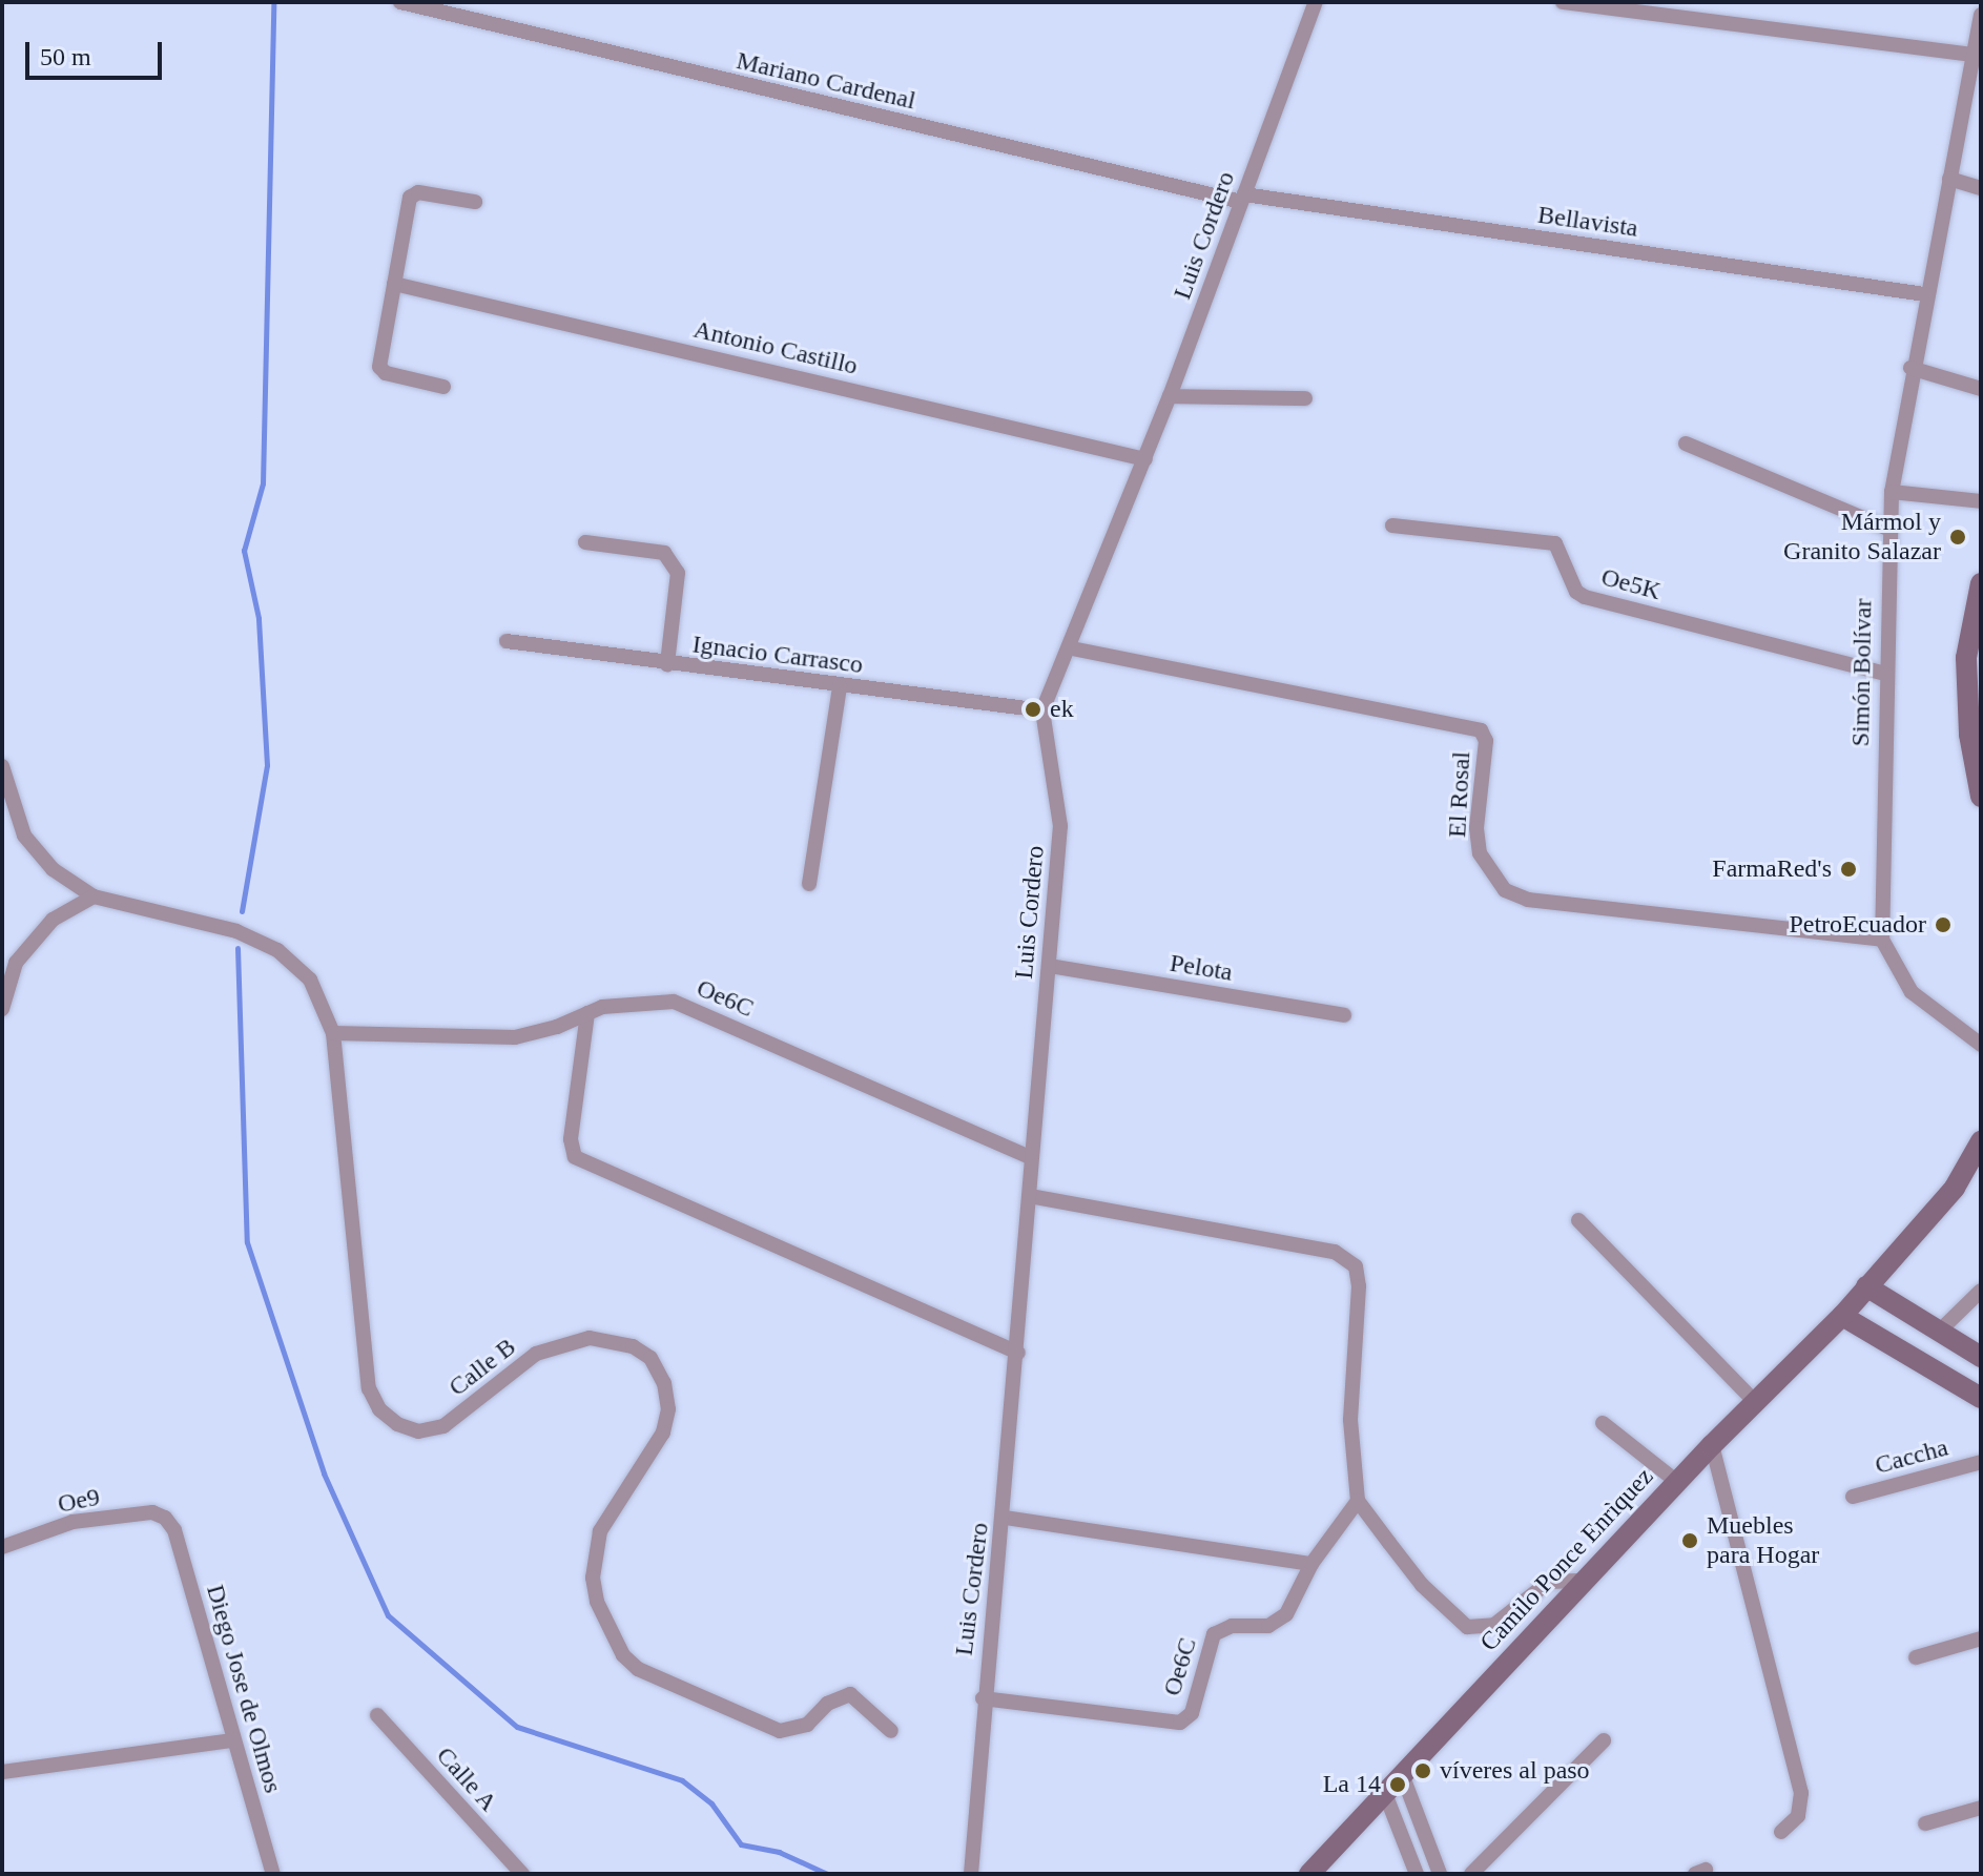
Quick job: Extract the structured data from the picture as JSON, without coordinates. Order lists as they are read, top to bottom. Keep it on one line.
{"streets":{"main road":["Camilo Ponce Enrìquez"],"street":["Mariano Cardenal","Bellavista","Luis Cordero","Antonio Castillo","Oe5K","Ignacio Carrasco","Simón Bolívar","El Rosal","Pelota","Oe6C","Calle B","Caccha","Oe9","Diego Jose de Olmos","Calle A"]},"crossings":[["Mariano Cardenal","Bellavista"],["Mariano Cardenal","Luis Cordero"],["Bellavista","Luis Cordero"],["Bellavista","Simón Bolívar"],["Luis Cordero","Antonio Castillo"],["Luis Cordero","Ignacio Carrasco"],["Luis Cordero","El Rosal"],["Luis Cordero","Pelota"],["Luis Cordero","Oe6C"],["Oe5K","Simón Bolívar"],["Simón Bolívar","El Rosal"],["Oe6C","Calle B"],["Oe9","Diego Jose de Olmos"]],"places":["Mármol y Granito Salazar","ek","FarmaRed's","PetroEcuador","Muebles para Hogar","víveres al paso","La 14"],"scale_bar":"50 m"}
